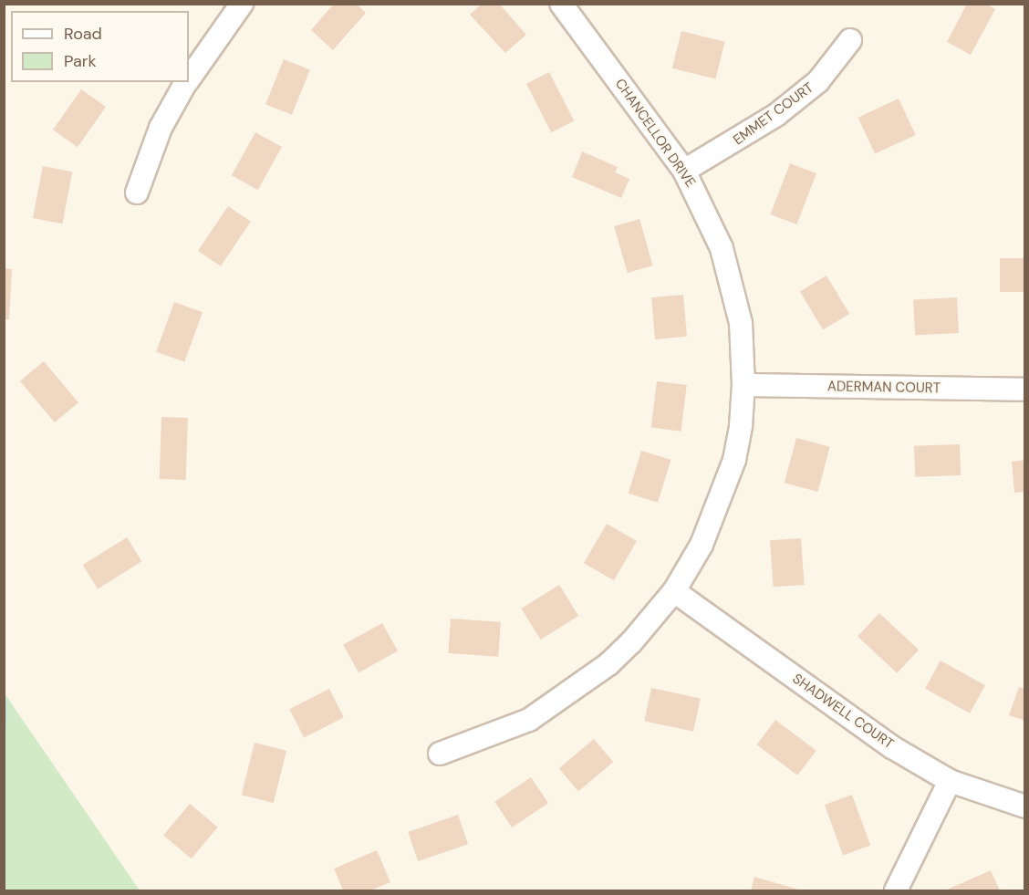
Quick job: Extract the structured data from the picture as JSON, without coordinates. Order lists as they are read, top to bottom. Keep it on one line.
{"streets":{"street":["EMMET COURT","CHANCELLOR DRIVE","ADERMAN COURT","SHADWELL COURT"]},"crossings":[["EMMET COURT","CHANCELLOR DRIVE"],["CHANCELLOR DRIVE","ADERMAN COURT"],["CHANCELLOR DRIVE","SHADWELL COURT"]],"legend":["Road","Park"]}
